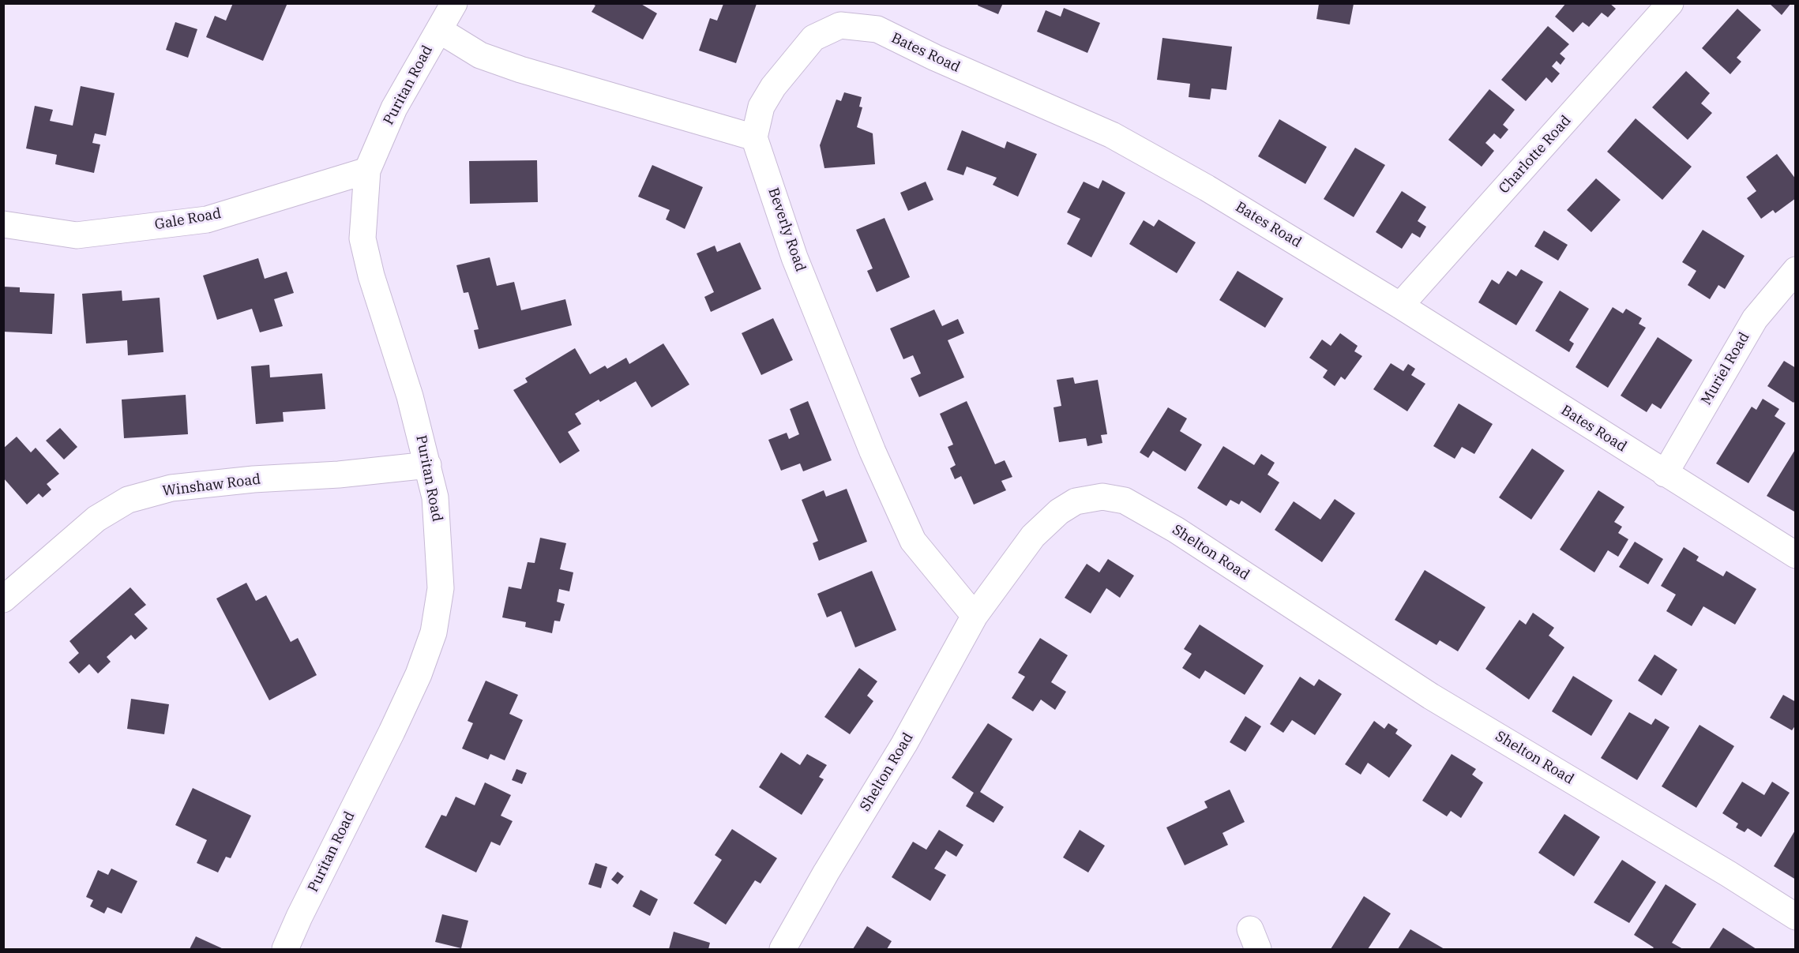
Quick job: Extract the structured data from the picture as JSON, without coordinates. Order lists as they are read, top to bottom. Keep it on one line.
{"streets":{"street":["Bates Road","Puritan Road","Charlotte Road","Gale Road","Beverly Road","Muriel Road","Winshaw Road","Shelton Road"]},"crossings":[["Bates Road","Charlotte Road"],["Bates Road","Beverly Road"],["Bates Road","Muriel Road"],["Puritan Road","Gale Road"],["Puritan Road","Winshaw Road"],["Beverly Road","Shelton Road"]]}
